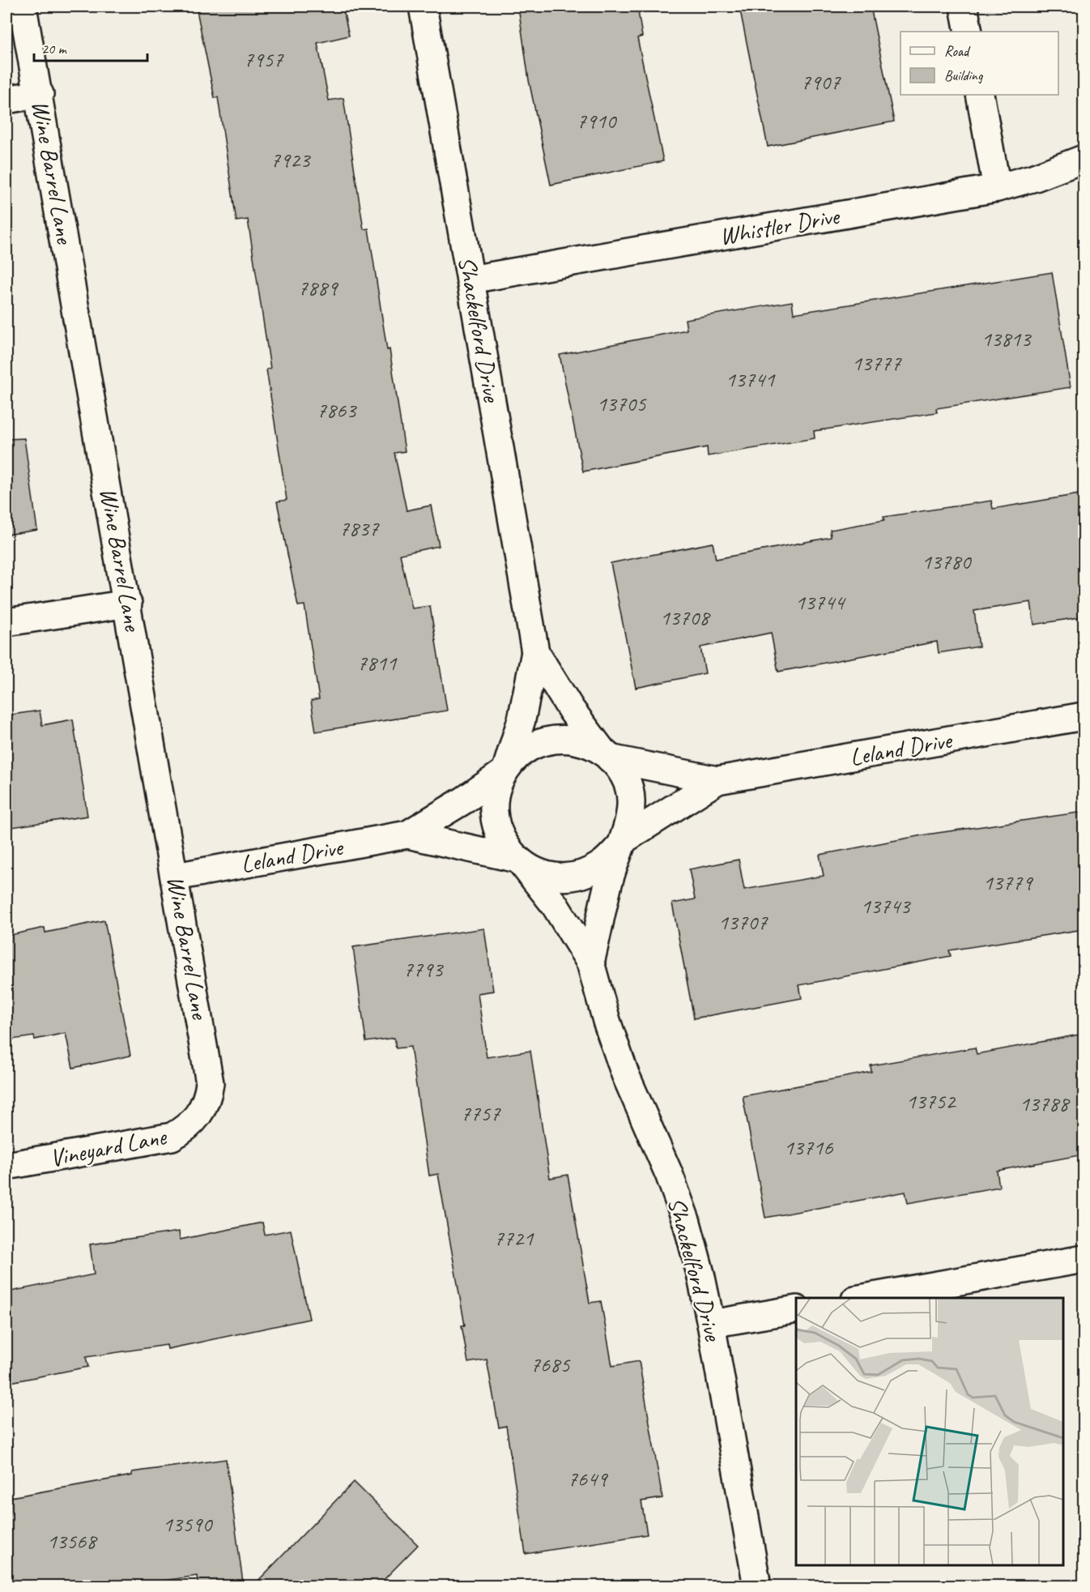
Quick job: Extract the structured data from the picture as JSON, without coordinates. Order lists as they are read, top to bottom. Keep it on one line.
{"streets":{"street":["Wine Barrel Lane","Whistler Drive","Shackelford Drive","Leland Drive","Vineyard Lane"]},"crossings":[["Wine Barrel Lane","Leland Drive"],["Wine Barrel Lane","Vineyard Lane"],["Whistler Drive","Shackelford Drive"],["Shackelford Drive","Leland Drive"]],"house_numbers":["7957","7907","7910","7923","7889","13813","13777","13741","13705","7863","7837","13780","13744","13708","7811","13779","13743","13707","7793","13752","13788","7757","13716","7721","7685","7649","13590","13568"],"legend":["Road","Building"],"scale_bar":"20 m"}
